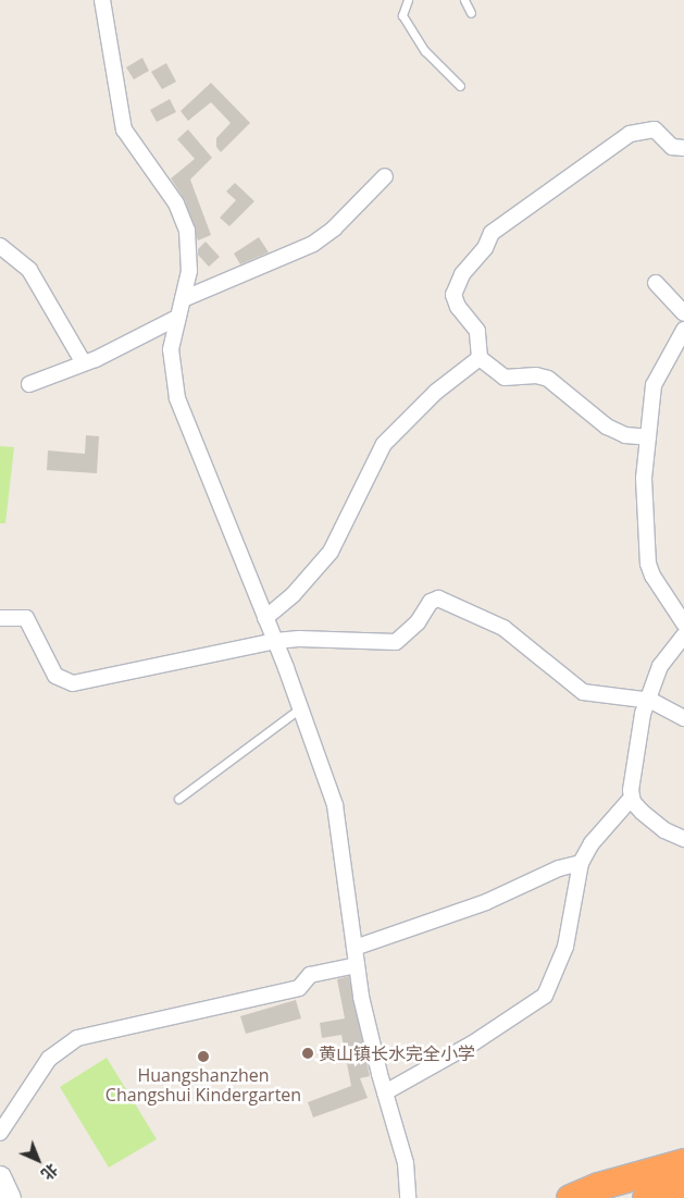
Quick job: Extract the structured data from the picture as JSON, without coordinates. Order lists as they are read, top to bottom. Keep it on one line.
{"places":["黄山镇长水完全小学","Huangshanzhen Changshui Kindergarten"],"north":"bottom right"}
